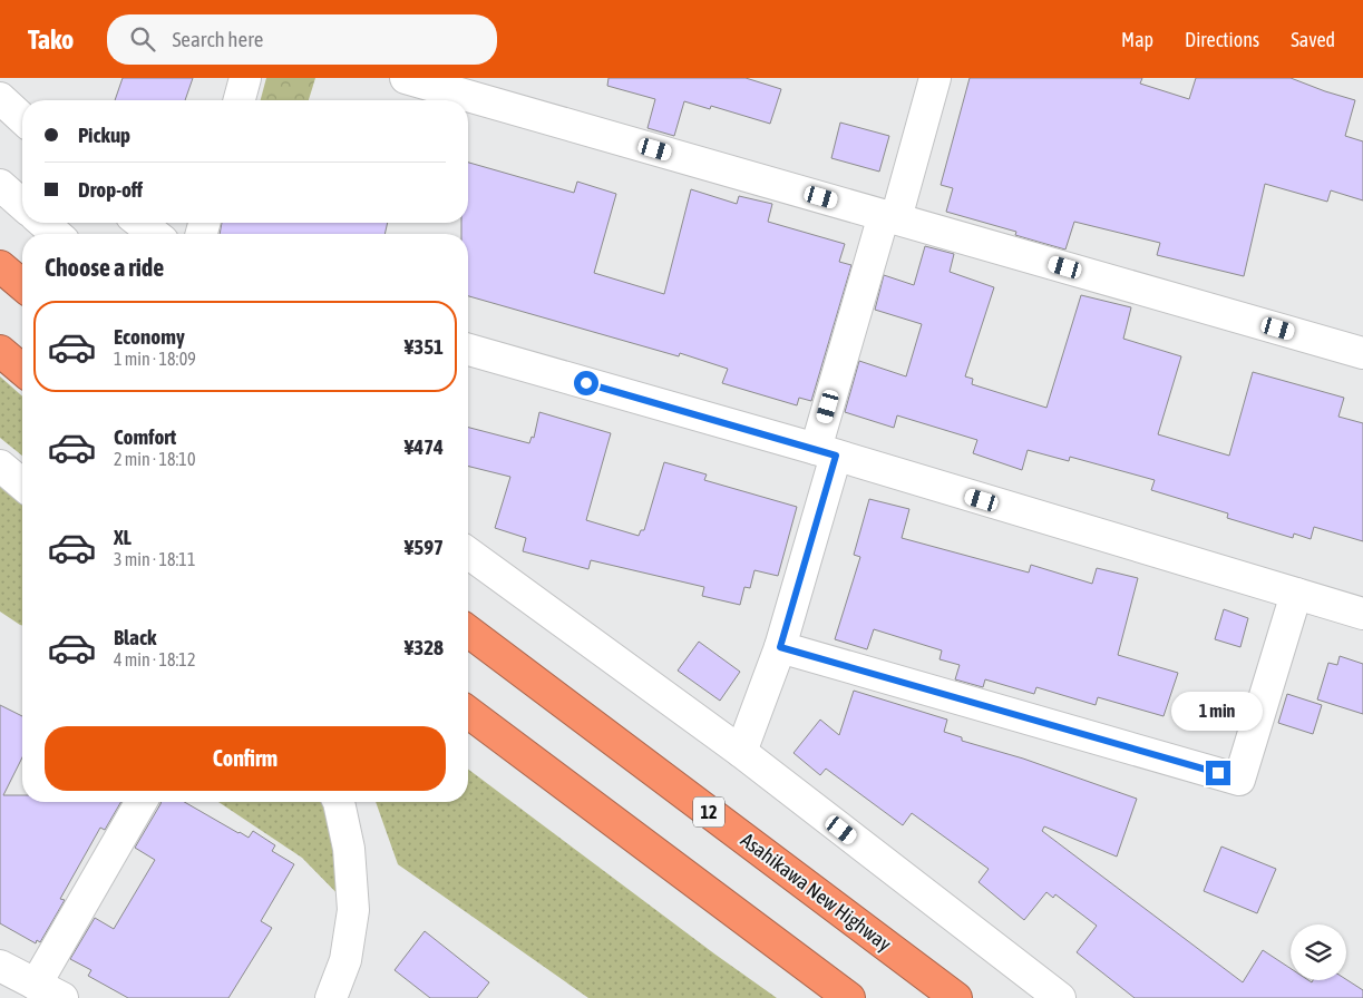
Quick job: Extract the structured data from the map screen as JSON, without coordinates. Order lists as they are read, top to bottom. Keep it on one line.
{"streets":{"highway":["12","Asahikawa New Highway"]},"page":{"header":"Tako","search":"Search here","nav":["Map","Directions","Saved"],"banner":["Pickup","Drop-off"],"heading":"Choose a ride","list":[{"name":"Economy","note":"1 min · 18:09","value":"¥351"},{"name":"Comfort","note":"2 min · 18:10","value":"¥474"},{"name":"XL","note":"3 min · 18:11","value":"¥597"},{"name":"Black","note":"4 min · 18:12","value":"¥328"}],"bubble":"1 min","buttons":"Confirm"}}
